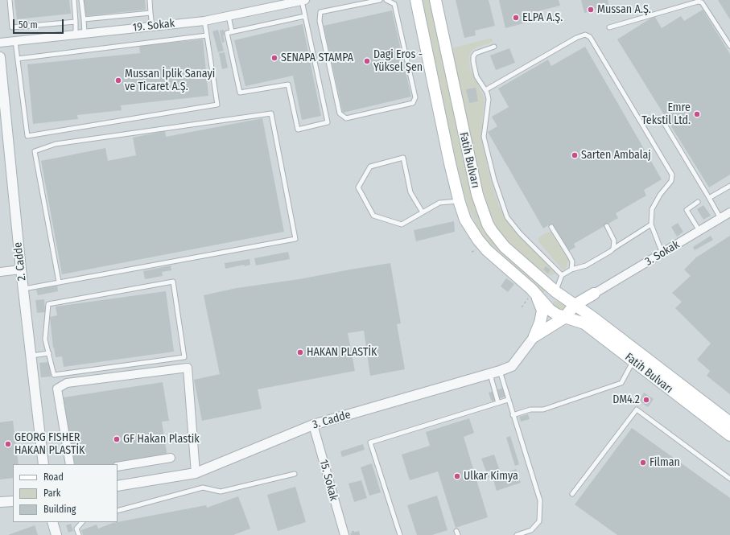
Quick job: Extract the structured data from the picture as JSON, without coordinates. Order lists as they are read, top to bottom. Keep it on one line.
{"streets":{"main road":["Fatih Bulvarı"],"street":["19. Sokak","3. Sokak","2. Cadde","3. Cadde","15. Sokak"]},"crossings":[["3. Cadde","15. Sokak"]],"places":["Mussan A.Ş.","ELPA A.Ş.","SENAPA STAMPA","Dagi Eros - Yüksel Şen","Mussan İplik Sanayi ve Ticaret A.Ş.","Emre Tekstil Ltd.","Sarten Ambalaj","HAKAN PLASTİK","DM4.2","GF Hakan Plastik","GEORG FISHER HAKAN PLASTİK","Filman","Ulkar Kimya"],"legend":["Road","Park","Building"],"scale_bar":"50 m"}
